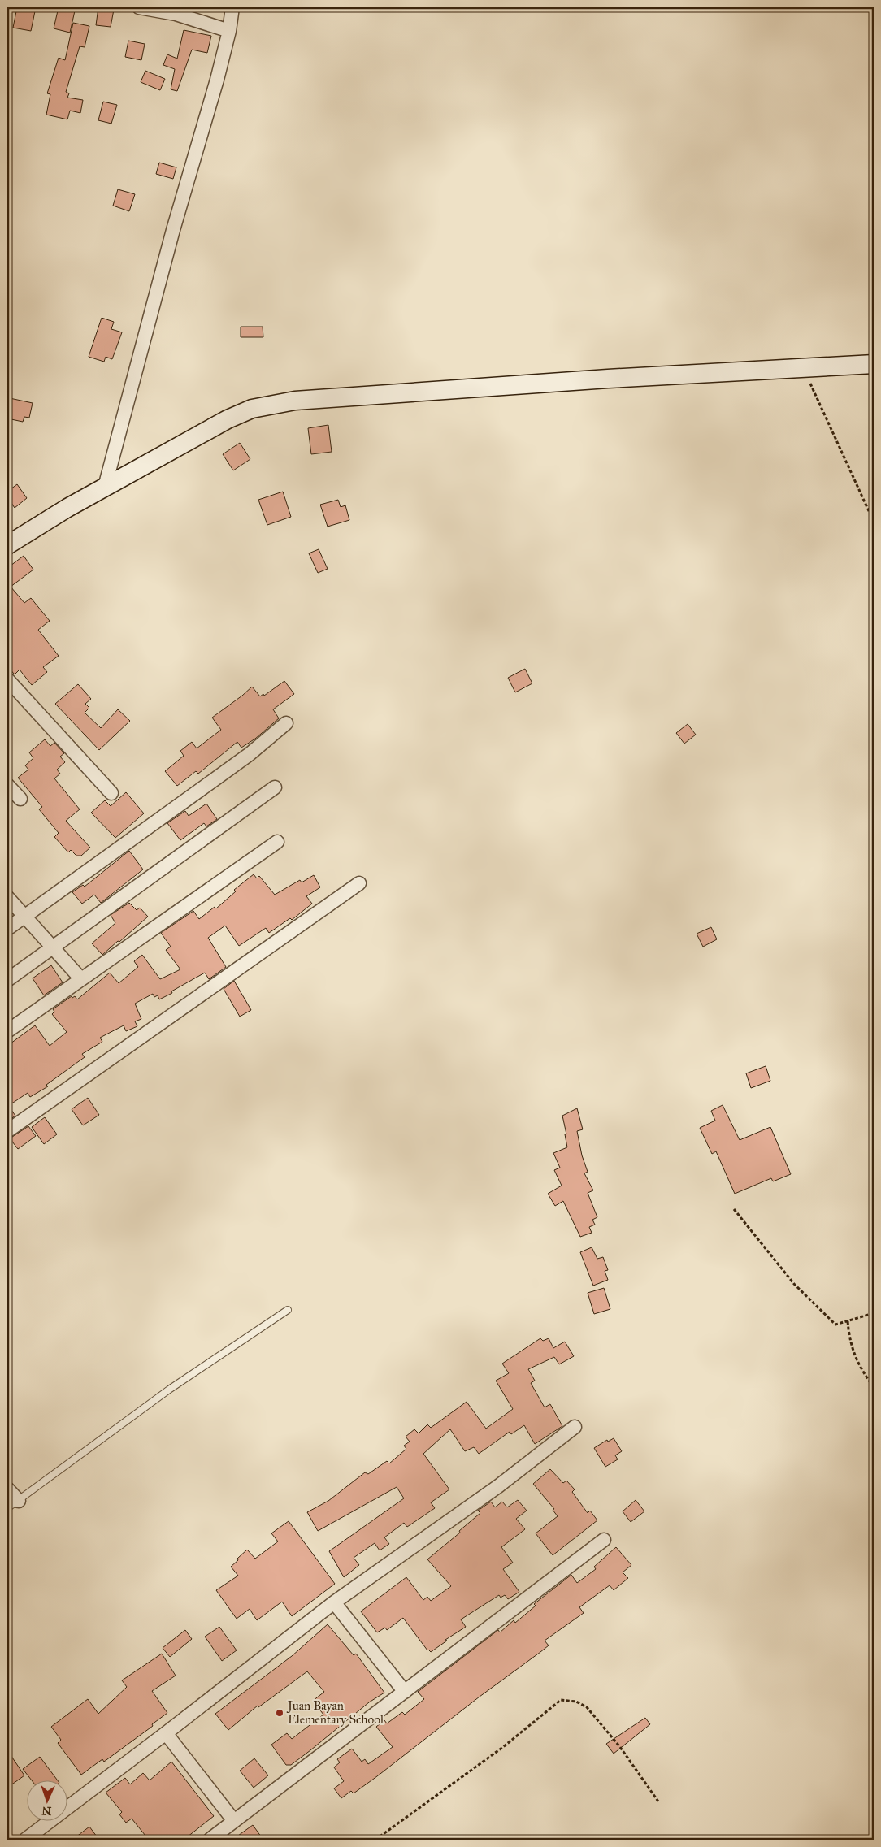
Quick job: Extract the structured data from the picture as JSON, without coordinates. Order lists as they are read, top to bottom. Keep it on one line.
{"places":["Juan Bayan Elementary School"],"north":"bottom"}
